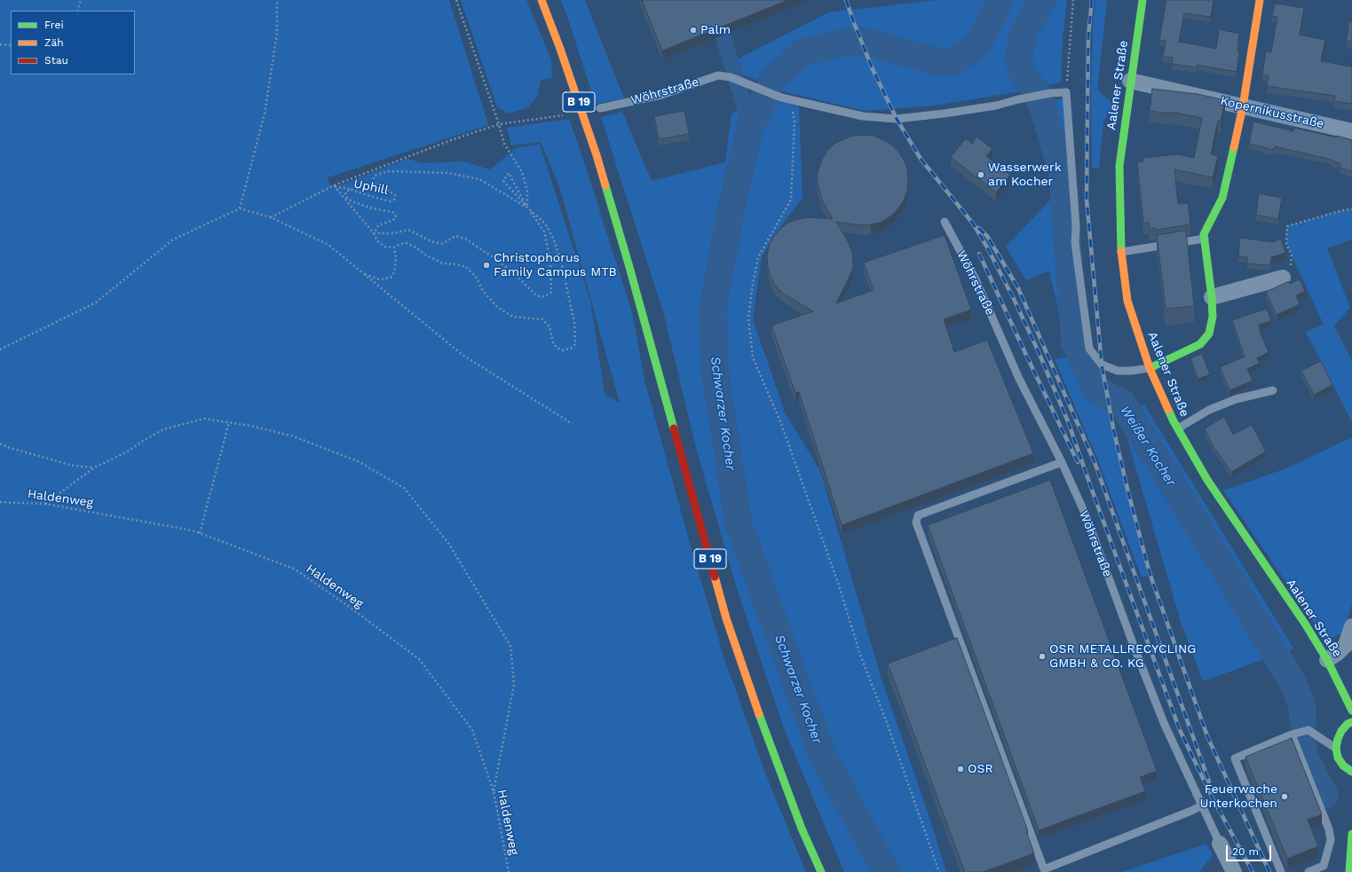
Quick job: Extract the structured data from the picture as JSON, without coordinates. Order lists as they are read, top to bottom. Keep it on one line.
{"streets":{"main road":["Aalener Straße","B 19"],"street":["Wöhrstraße","Kopernikusstraße"],"path":["Uphill","Haldenweg"]},"crossings":[["Aalener Straße","Kopernikusstraße"]],"water":["Schwarzer Kocher","Weißer Kocher"],"places":["Palm","Wasserwerk am Kocher","Christophorus Family Campus MTB","OSR METALLRECYCLING GMBH & CO. KG","OSR","Feuerwache Unterkochen"],"legend":["Frei","Zäh","Stau"],"scale_bar":"20 m"}
